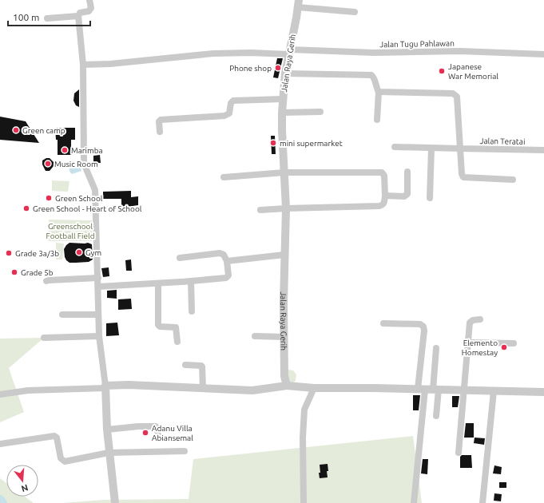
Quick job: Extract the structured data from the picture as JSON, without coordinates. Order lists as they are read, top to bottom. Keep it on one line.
{"streets":{"street":["Jalan Tugu Pahlawan","Jalan Raya Gerih","Jalan Teratai"]},"crossings":[["Jalan Tugu Pahlawan","Jalan Raya Gerih"]],"parks":["Greenschool Football Field"],"places":["Phone shop","Japanese War Memorial","Green camp","mini supermarket","Marimba","Music Room","Green School","Green School - Heart of School","Gym","Grade 3a/3b","Grade 5b","Elemento Homestay","Adanu Villa Abiansemal"],"scale_bar":"100 m","north":"bottom"}
